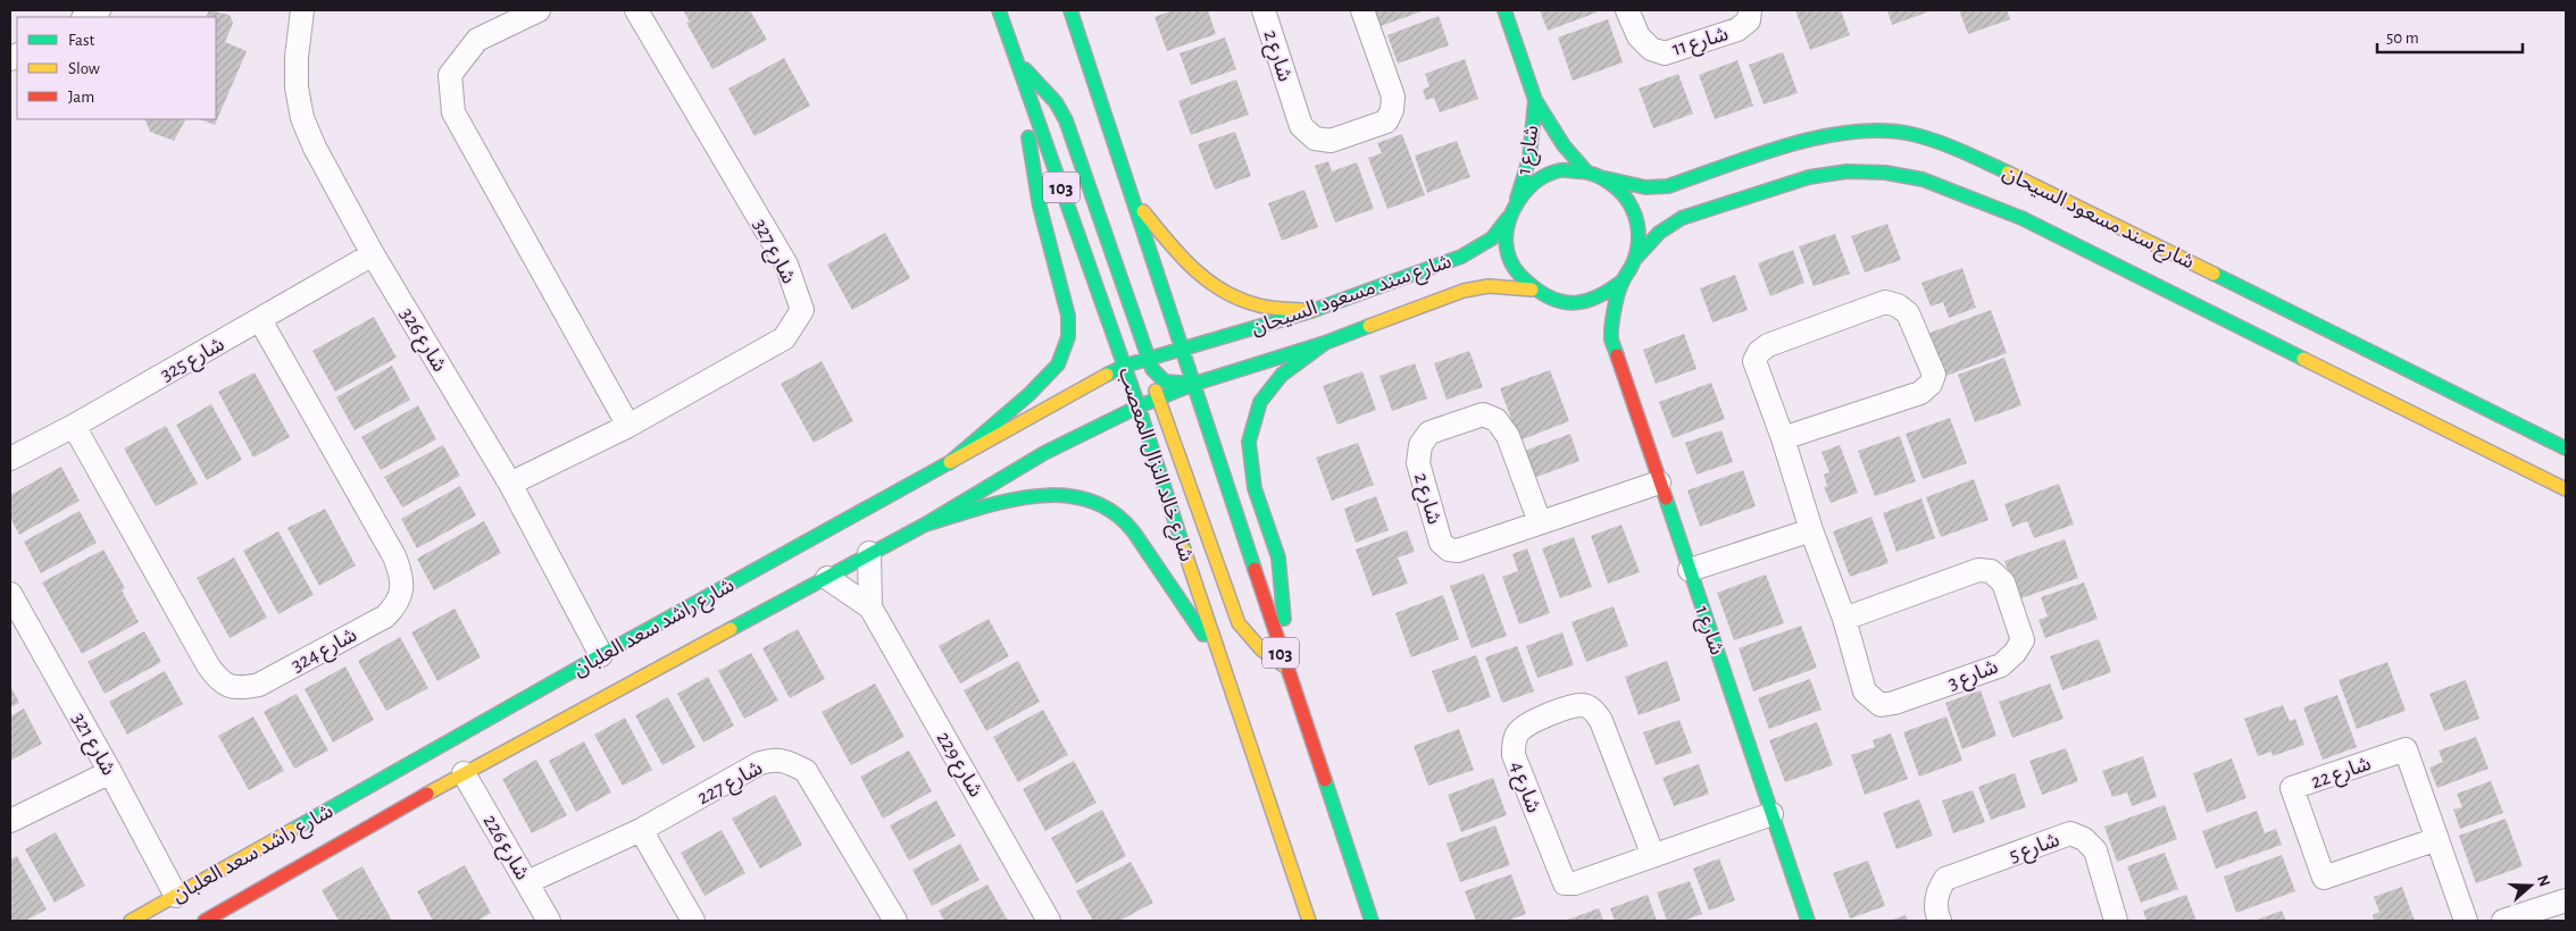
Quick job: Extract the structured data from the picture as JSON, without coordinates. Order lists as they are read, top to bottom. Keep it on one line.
{"streets":{"main road":["شارع 1","103","شارع سند مسعود السيحان","شارع خالد النزال المعصب","شارع راشد سعد العلبان"],"street":["شارع 11","شارع 2","شارع 327","شارع 326","شارع 325","شارع 324","شارع 3","شارع 321","شارع 229","شارع 22","شارع 227","شارع 4","شارع 226","شارع 5"]},"crossings":[["شارع 2","شارع 1"],["شارع 1","شارع سند مسعود السيحان"],["شارع 1","شارع 4"],["103","شارع سند مسعود السيحان"],["103","شارع راشد سعد العلبان"],["شارع سند مسعود السيحان","شارع راشد سعد العلبان"],["شارع 327","شارع 326"],["شارع 326","شارع 325"],["شارع 326","شارع راشد سعد العلبان"],["شارع 325","شارع 324"],["شارع خالد النزال المعصب","شارع راشد سعد العلبان"],["شارع راشد سعد العلبان","شارع 321"],["شارع راشد سعد العلبان","شارع 229"],["شارع راشد سعد العلبان","شارع 226"],["شارع 227","شارع 226"]],"legend":["Fast","Slow","Jam"],"scale_bar":"50 m","north":"right"}
